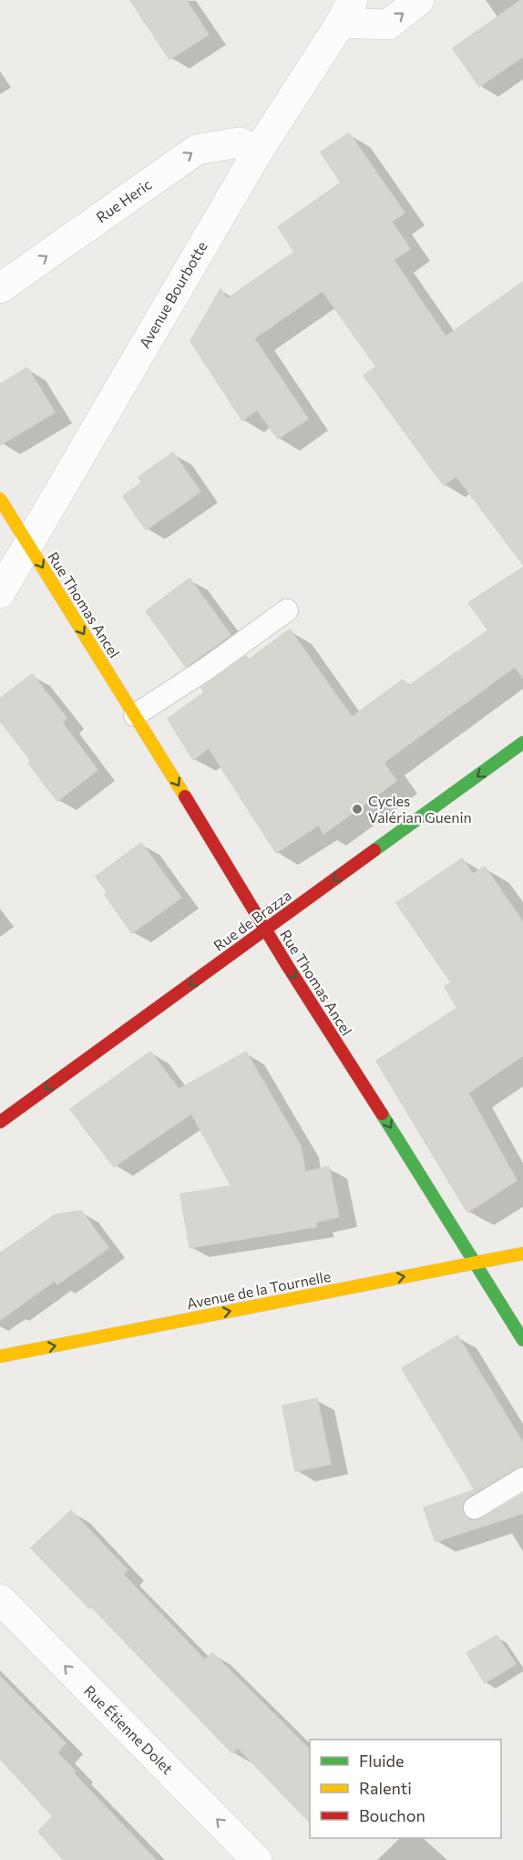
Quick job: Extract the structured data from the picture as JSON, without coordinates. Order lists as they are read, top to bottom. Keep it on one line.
{"streets":{"main road":["Rue Thomas Ancel","Rue de Brazza","Avenue de la Tournelle"],"street":["Rue Heric","Avenue Bourbotte","Rue Étienne Dolet"]},"crossings":[["Rue Heric","Avenue Bourbotte"],["Avenue Bourbotte","Rue Thomas Ancel"],["Rue Thomas Ancel","Rue de Brazza"],["Rue Thomas Ancel","Avenue de la Tournelle"]],"one_way":["Rue Heric","Rue Thomas Ancel","Rue de Brazza","Avenue de la Tournelle","Rue Étienne Dolet"],"places":["Cycles Valérian Guenin"],"legend":["Fluide","Ralenti","Bouchon"]}
